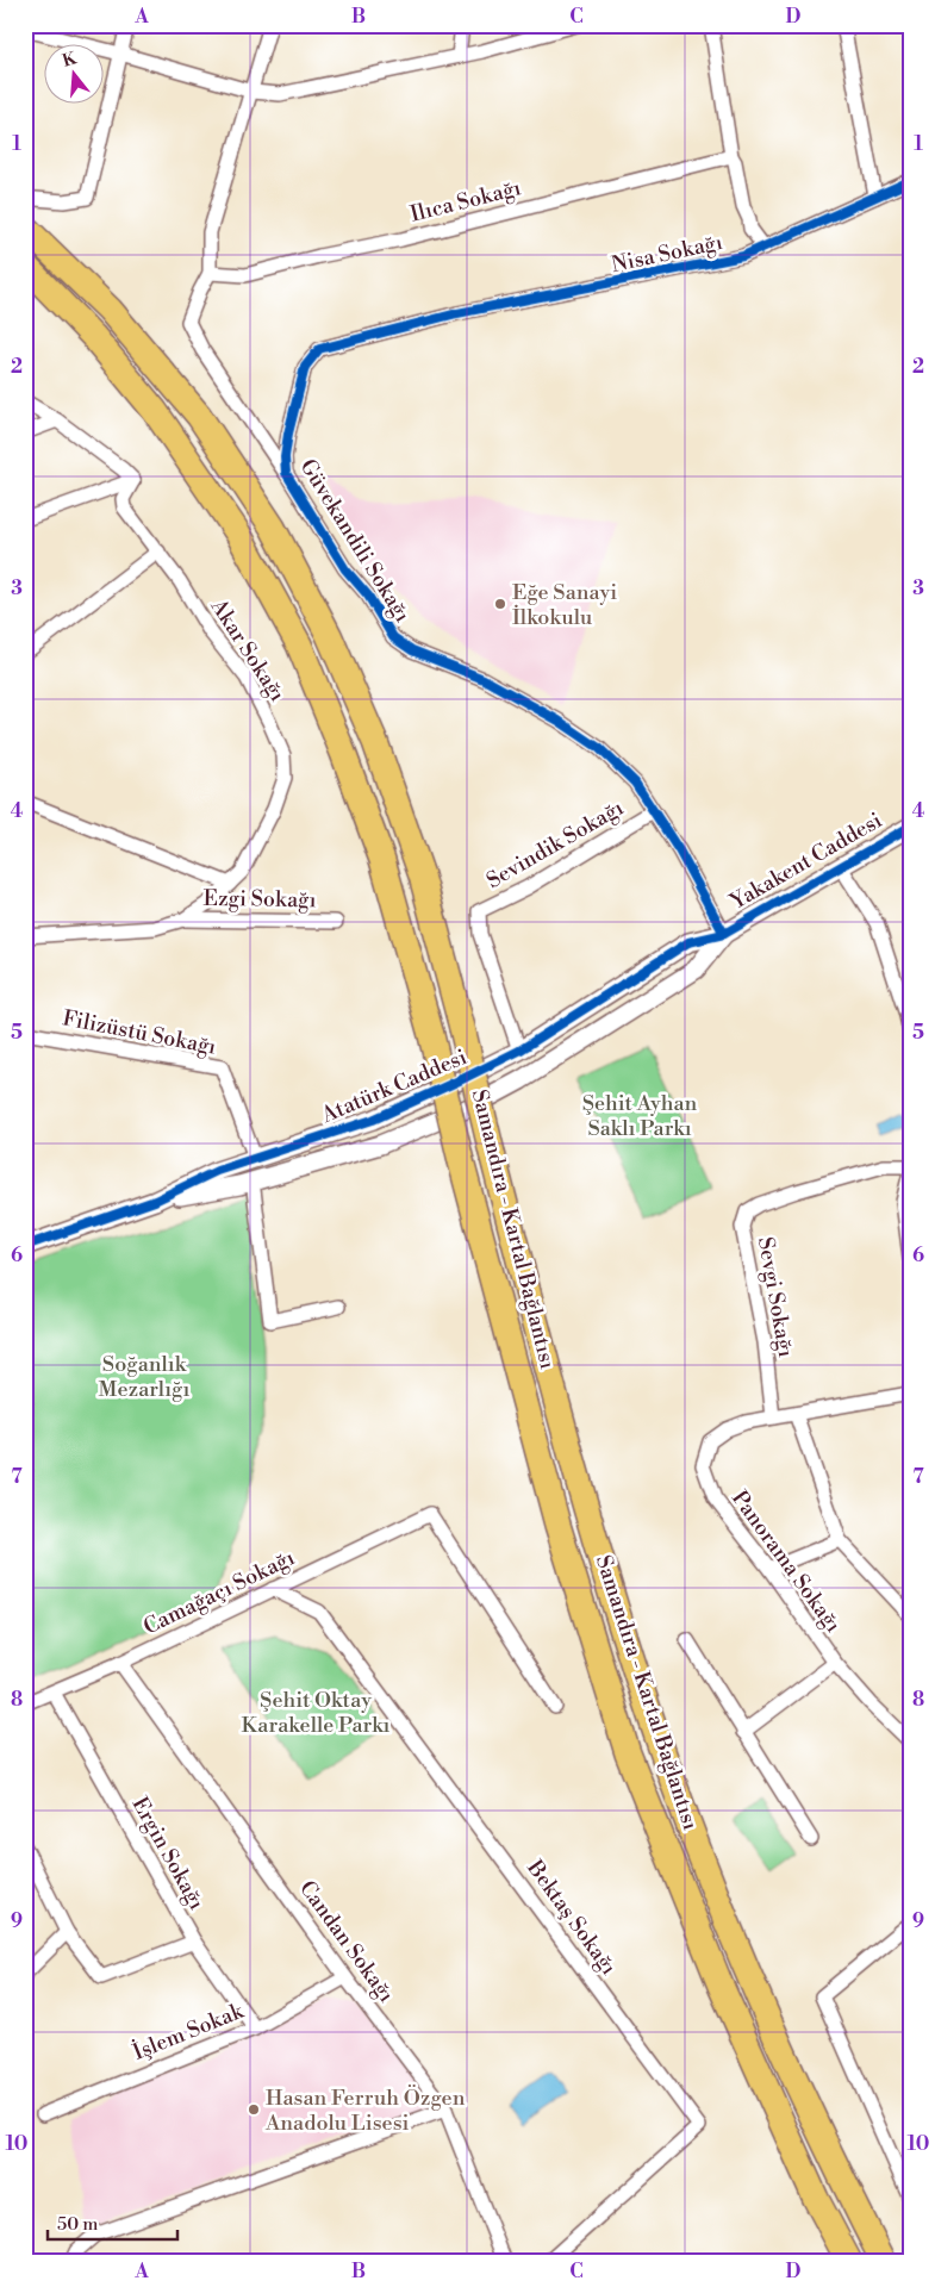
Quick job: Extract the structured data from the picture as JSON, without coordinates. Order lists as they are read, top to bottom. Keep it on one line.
{"streets":{"highway":["Samandıra - Kartal Bağlantısı"],"street":["Ilıca Sokağı","Nisa Sokağı","Güvekandili Sokağı","Akar Sokağı","Sevindik Sokağı","Yakakent Caddesi","Ezgi Sokağı","Filizüstü Sokağı","Atatürk Caddesi","Sevgi Sokağı","Panorama Sokağı","Camağaçı Sokağı","Ergin Sokağı","Bektaş Sokağı","Candan Sokağı","İşlem Sokak"]},"crossings":[["Nisa Sokağı","Güvekandili Sokağı"],["Güvekandili Sokağı","Sevindik Sokağı"],["Güvekandili Sokağı","Yakakent Caddesi"],["Güvekandili Sokağı","Atatürk Caddesi"],["Akar Sokağı","Ezgi Sokağı"],["Sevindik Sokağı","Atatürk Caddesi"],["Yakakent Caddesi","Atatürk Caddesi"],["Filizüstü Sokağı","Atatürk Caddesi"],["Sevgi Sokağı","Panorama Sokağı"],["Camağaçı Sokağı","Ergin Sokağı"],["Camağaçı Sokağı","Bektaş Sokağı"],["Camağaçı Sokağı","Candan Sokağı"],["Ergin Sokağı","İşlem Sokak"],["Candan Sokağı","İşlem Sokak"]],"parks":["Şehit Ayhan Saklı Parkı","Soğanlık Mezarlığı","Şehit Oktay Karakelle Parkı"],"places":["Eğe Sanayi İlkokulu","Hasan Ferruh Özgen Anadolu Lisesi"],"scale_bar":"50 m","north":"top","grid":{"columns":["A","B","C","D"],"rows":["1","2","3","4","5","6","7","8","9","10"]}}
